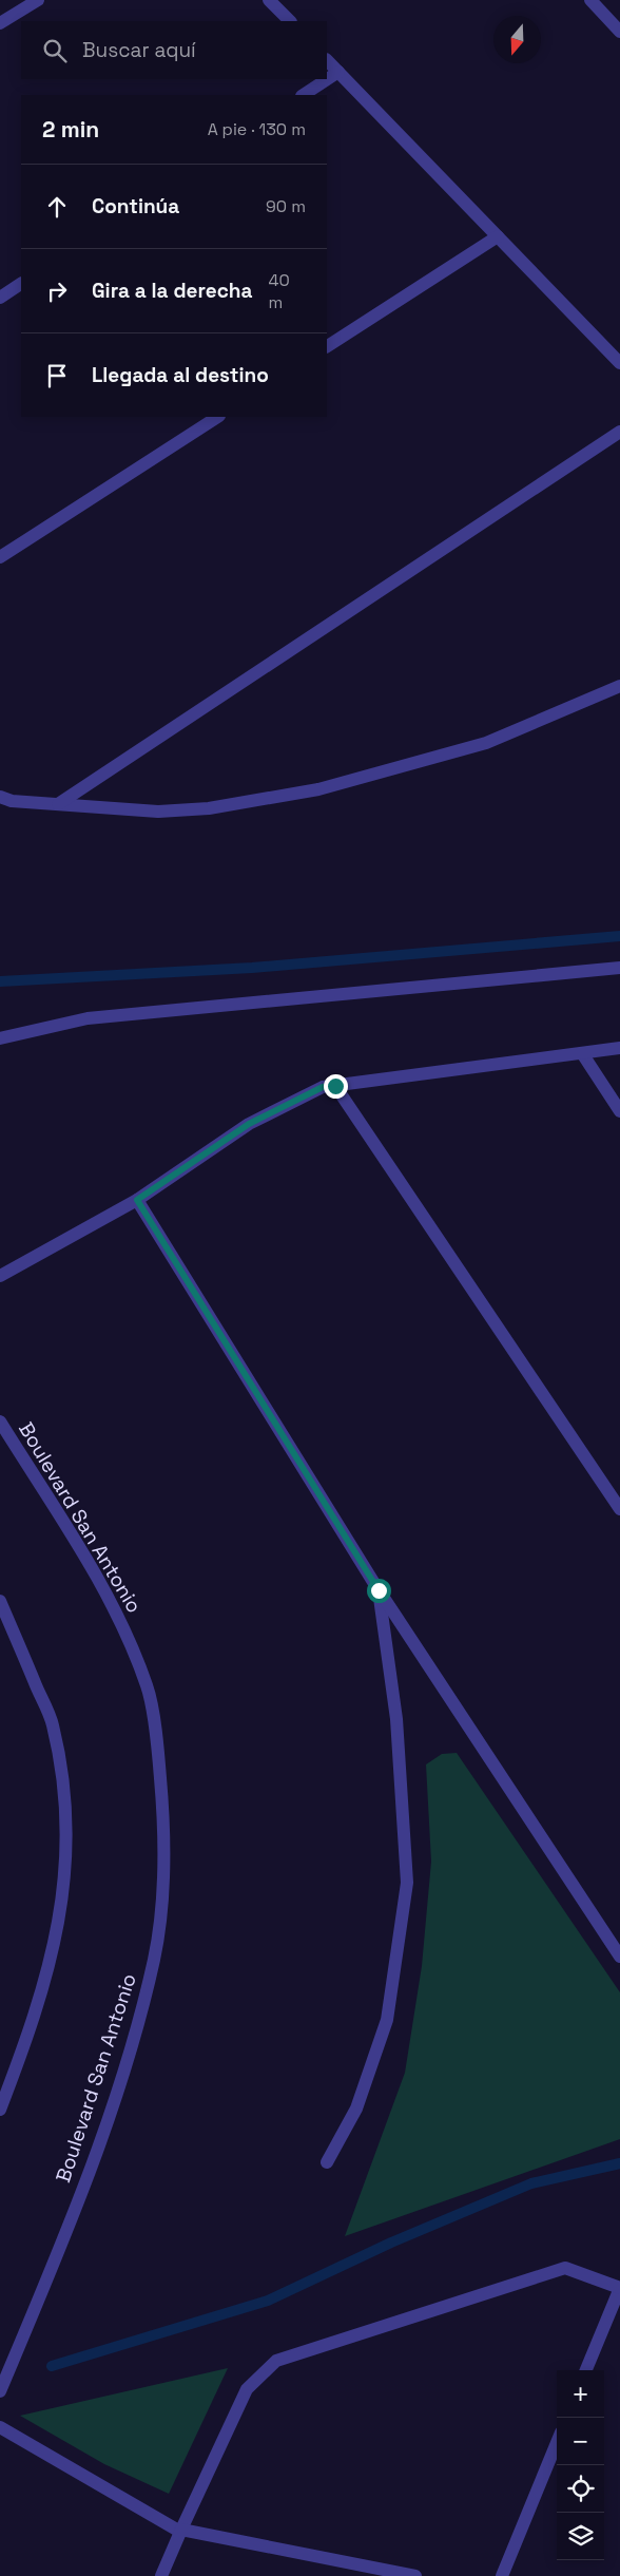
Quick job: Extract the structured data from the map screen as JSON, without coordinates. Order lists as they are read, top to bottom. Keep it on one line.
{"streets":{"street":["Boulevard San Antonio"]},"north":"bottom","page":{"search":"Buscar aquí","heading":["2 min","A pie · 130 m"],"list":[["Continúa","90 m"],["Gira a la derecha","40 m"],"Llegada al destino"],"map_buttons":["+","−"]}}
